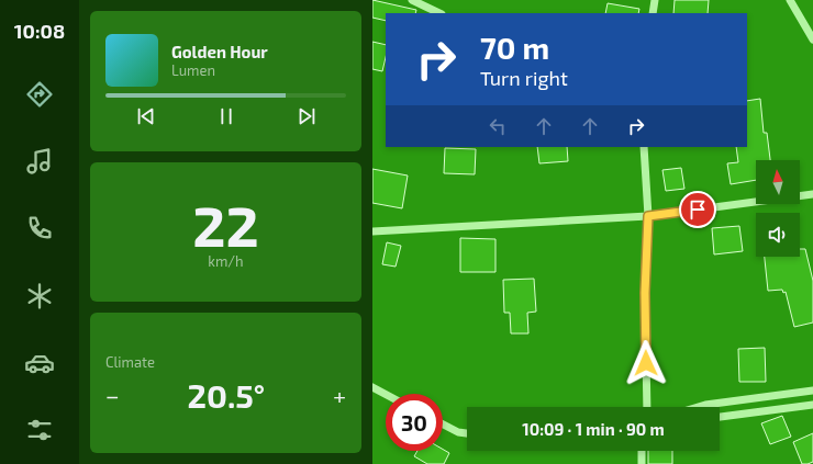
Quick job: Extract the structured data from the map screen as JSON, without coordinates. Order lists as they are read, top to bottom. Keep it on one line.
{"north":"top","page":{"tabs":"10:08","turn":["70 m","Turn right"],"song":["Golden Hour","Lumen"],"tile":[["22","km/h"],"Climate"],"heat":["−","20.5°","+"],"limit":"30","trip":"10:09 · 1 min · 90 m"}}
